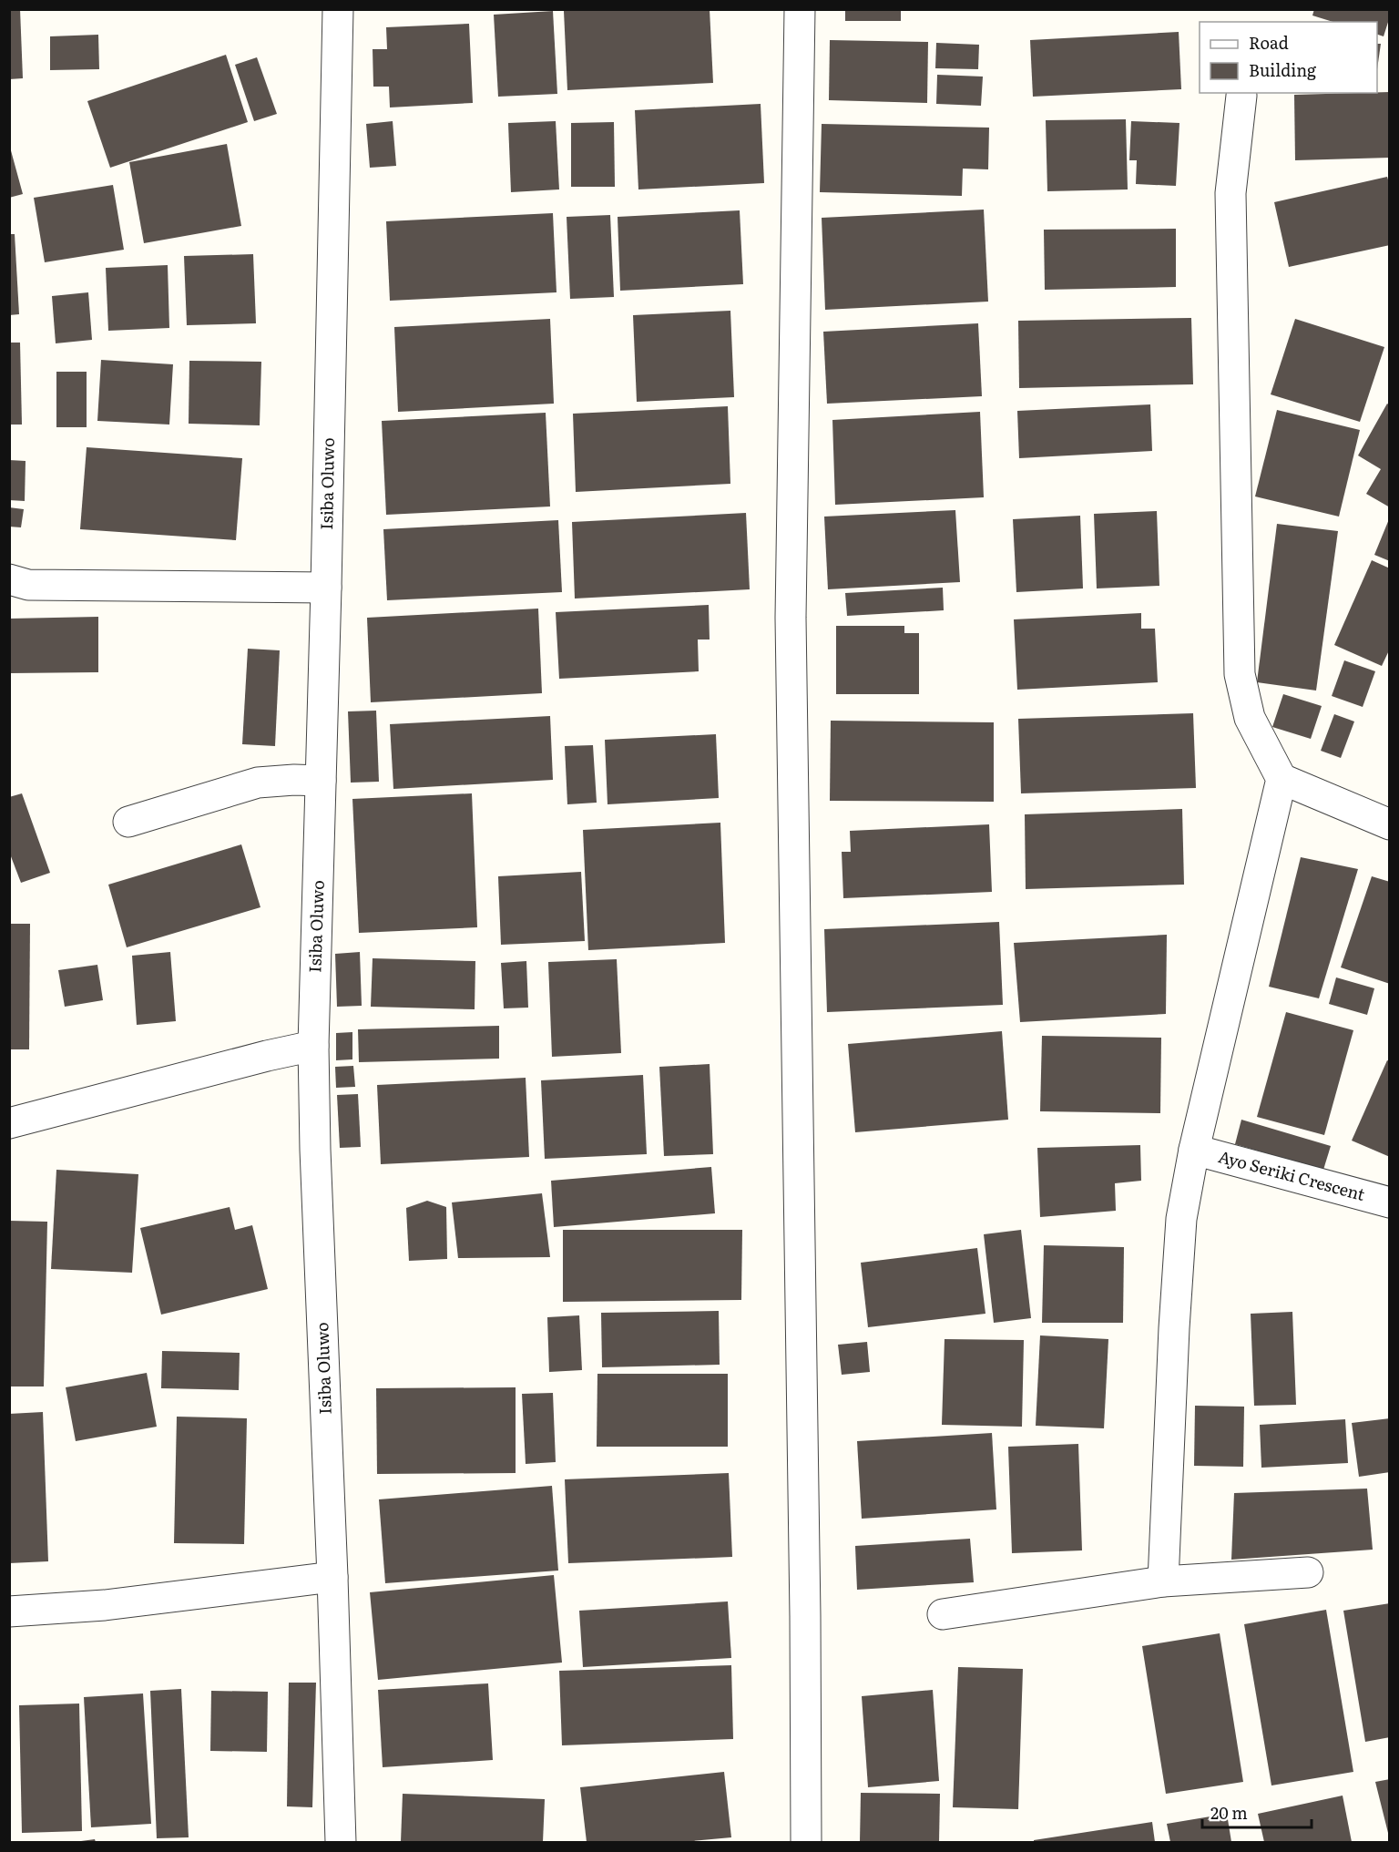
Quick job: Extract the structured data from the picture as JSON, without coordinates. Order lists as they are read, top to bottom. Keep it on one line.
{"streets":{"street":["Isiba Oluwo","Ayo Seriki Crescent"]},"legend":["Road","Building"],"scale_bar":"20 m"}
